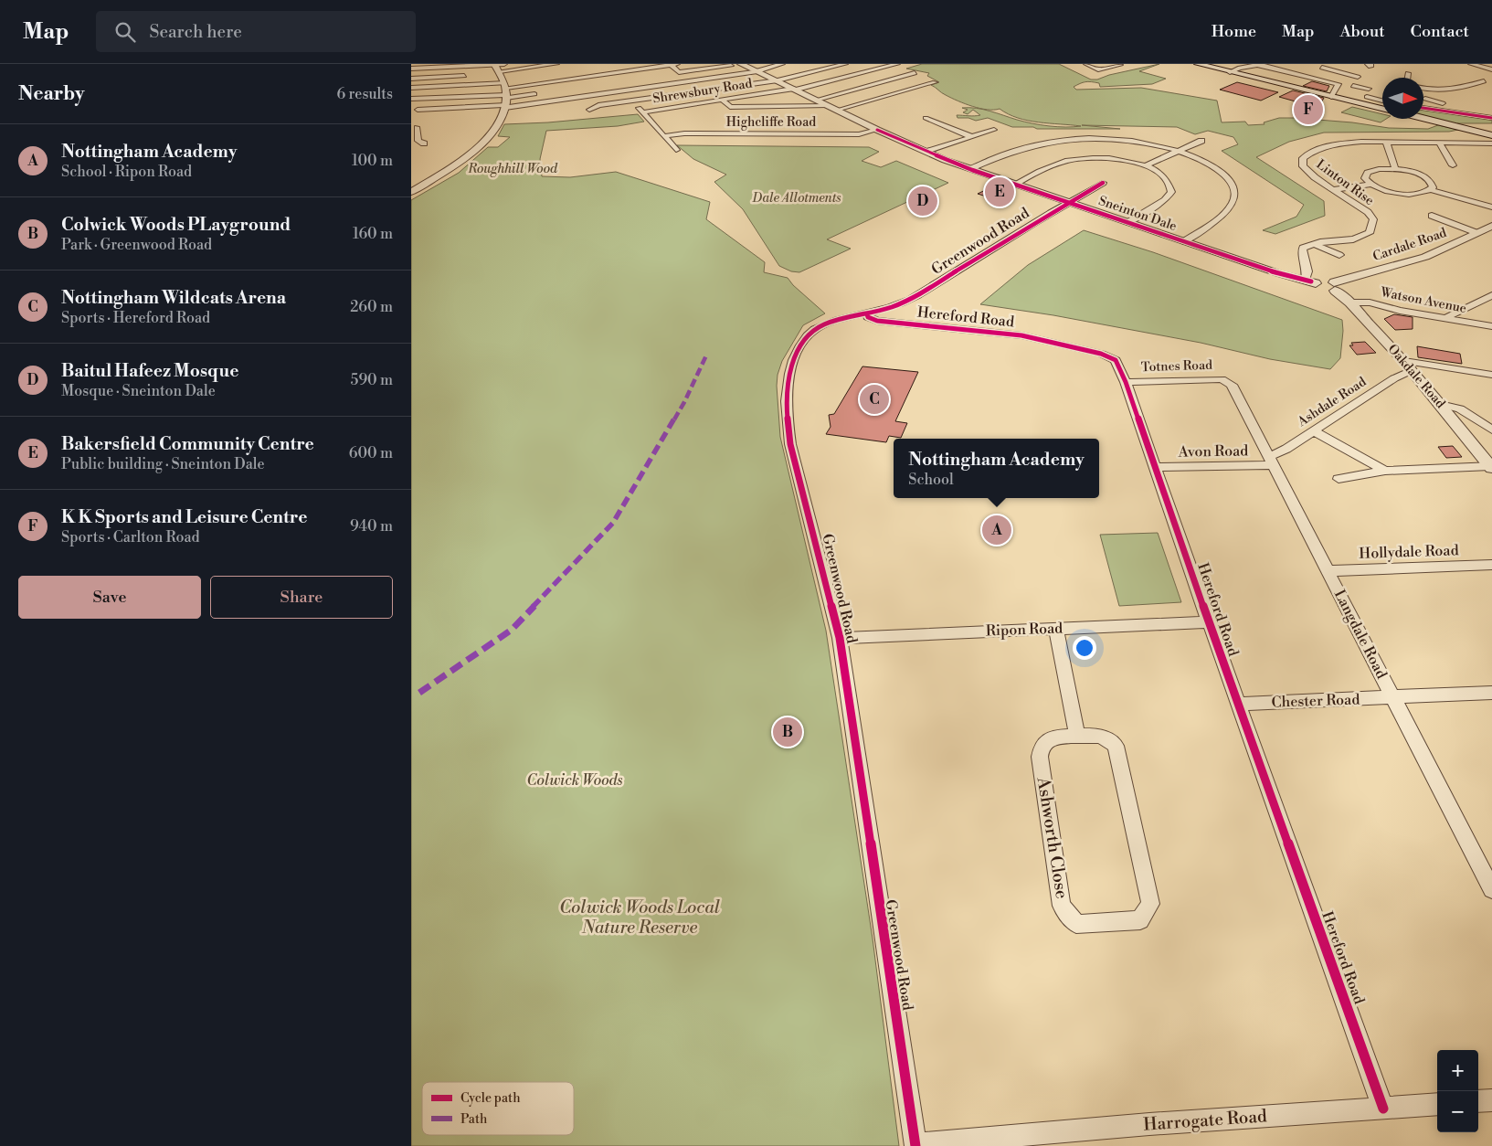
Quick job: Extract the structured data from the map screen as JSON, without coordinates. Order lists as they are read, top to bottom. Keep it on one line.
{"streets":{"street":["Shrewsbury Road","Highcliffe Road","Linton Rise","Sneinton Dale","Greenwood Road","Cardale Road","Watson Avenue","Hereford Road","Totnes Road","Oakdale Road","Ashdale Road","Avon Road","Hollydale Road","Ripon Road","Langdale Road","Chester Road","Ashworth Close","Harrogate Road"]},"crossings":[["Shrewsbury Road","Sneinton Dale"],["Highcliffe Road","Sneinton Dale"],["Sneinton Dale","Greenwood Road"],["Sneinton Dale","Cardale Road"],["Sneinton Dale","Oakdale Road"],["Greenwood Road","Hereford Road"],["Greenwood Road","Ripon Road"],["Greenwood Road","Harrogate Road"],["Cardale Road","Oakdale Road"],["Watson Avenue","Oakdale Road"],["Hereford Road","Totnes Road"],["Hereford Road","Avon Road"],["Hereford Road","Ripon Road"],["Hereford Road","Chester Road"],["Hereford Road","Harrogate Road"],["Totnes Road","Langdale Road"],["Oakdale Road","Ashdale Road"],["Ashdale Road","Avon Road"],["Ashdale Road","Langdale Road"],["Avon Road","Langdale Road"],["Hollydale Road","Langdale Road"],["Langdale Road","Chester Road"]],"parks":["Roughhill Wood","Dale Allotments","Colwick Woods","Colwick Woods Local Nature Reserve"],"legend":["Cycle path","Path"],"north":"right","page":{"header":"Map","search":"Search here","nav":["Home","Map","About","Contact"],"heading":["Nearby","6 results"],"pins":["F","E","D","C","A","B"],"list":[{"mark":"A","name":"Nottingham Academy","note":"School · Ripon Road","value":"100 m"},{"mark":"B","name":"Colwick Woods PLayground","note":"Park · Greenwood Road","value":"160 m"},{"mark":"C","name":"Nottingham Wildcats Arena","note":"Sports · Hereford Road","value":"260 m"},{"mark":"D","name":"Baitul Hafeez Mosque","note":"Mosque · Sneinton Dale","value":"590 m"},{"mark":"E","name":"Bakersfield Community Centre","note":"Public building · Sneinton Dale","value":"600 m"},{"mark":"F","name":"K K Sports and Leisure Centre","note":"Sports · Carlton Road","value":"940 m"}],"popup":["Nottingham Academy","School"],"buttons":["Save","Share"],"map_buttons":["+","−"]}}
